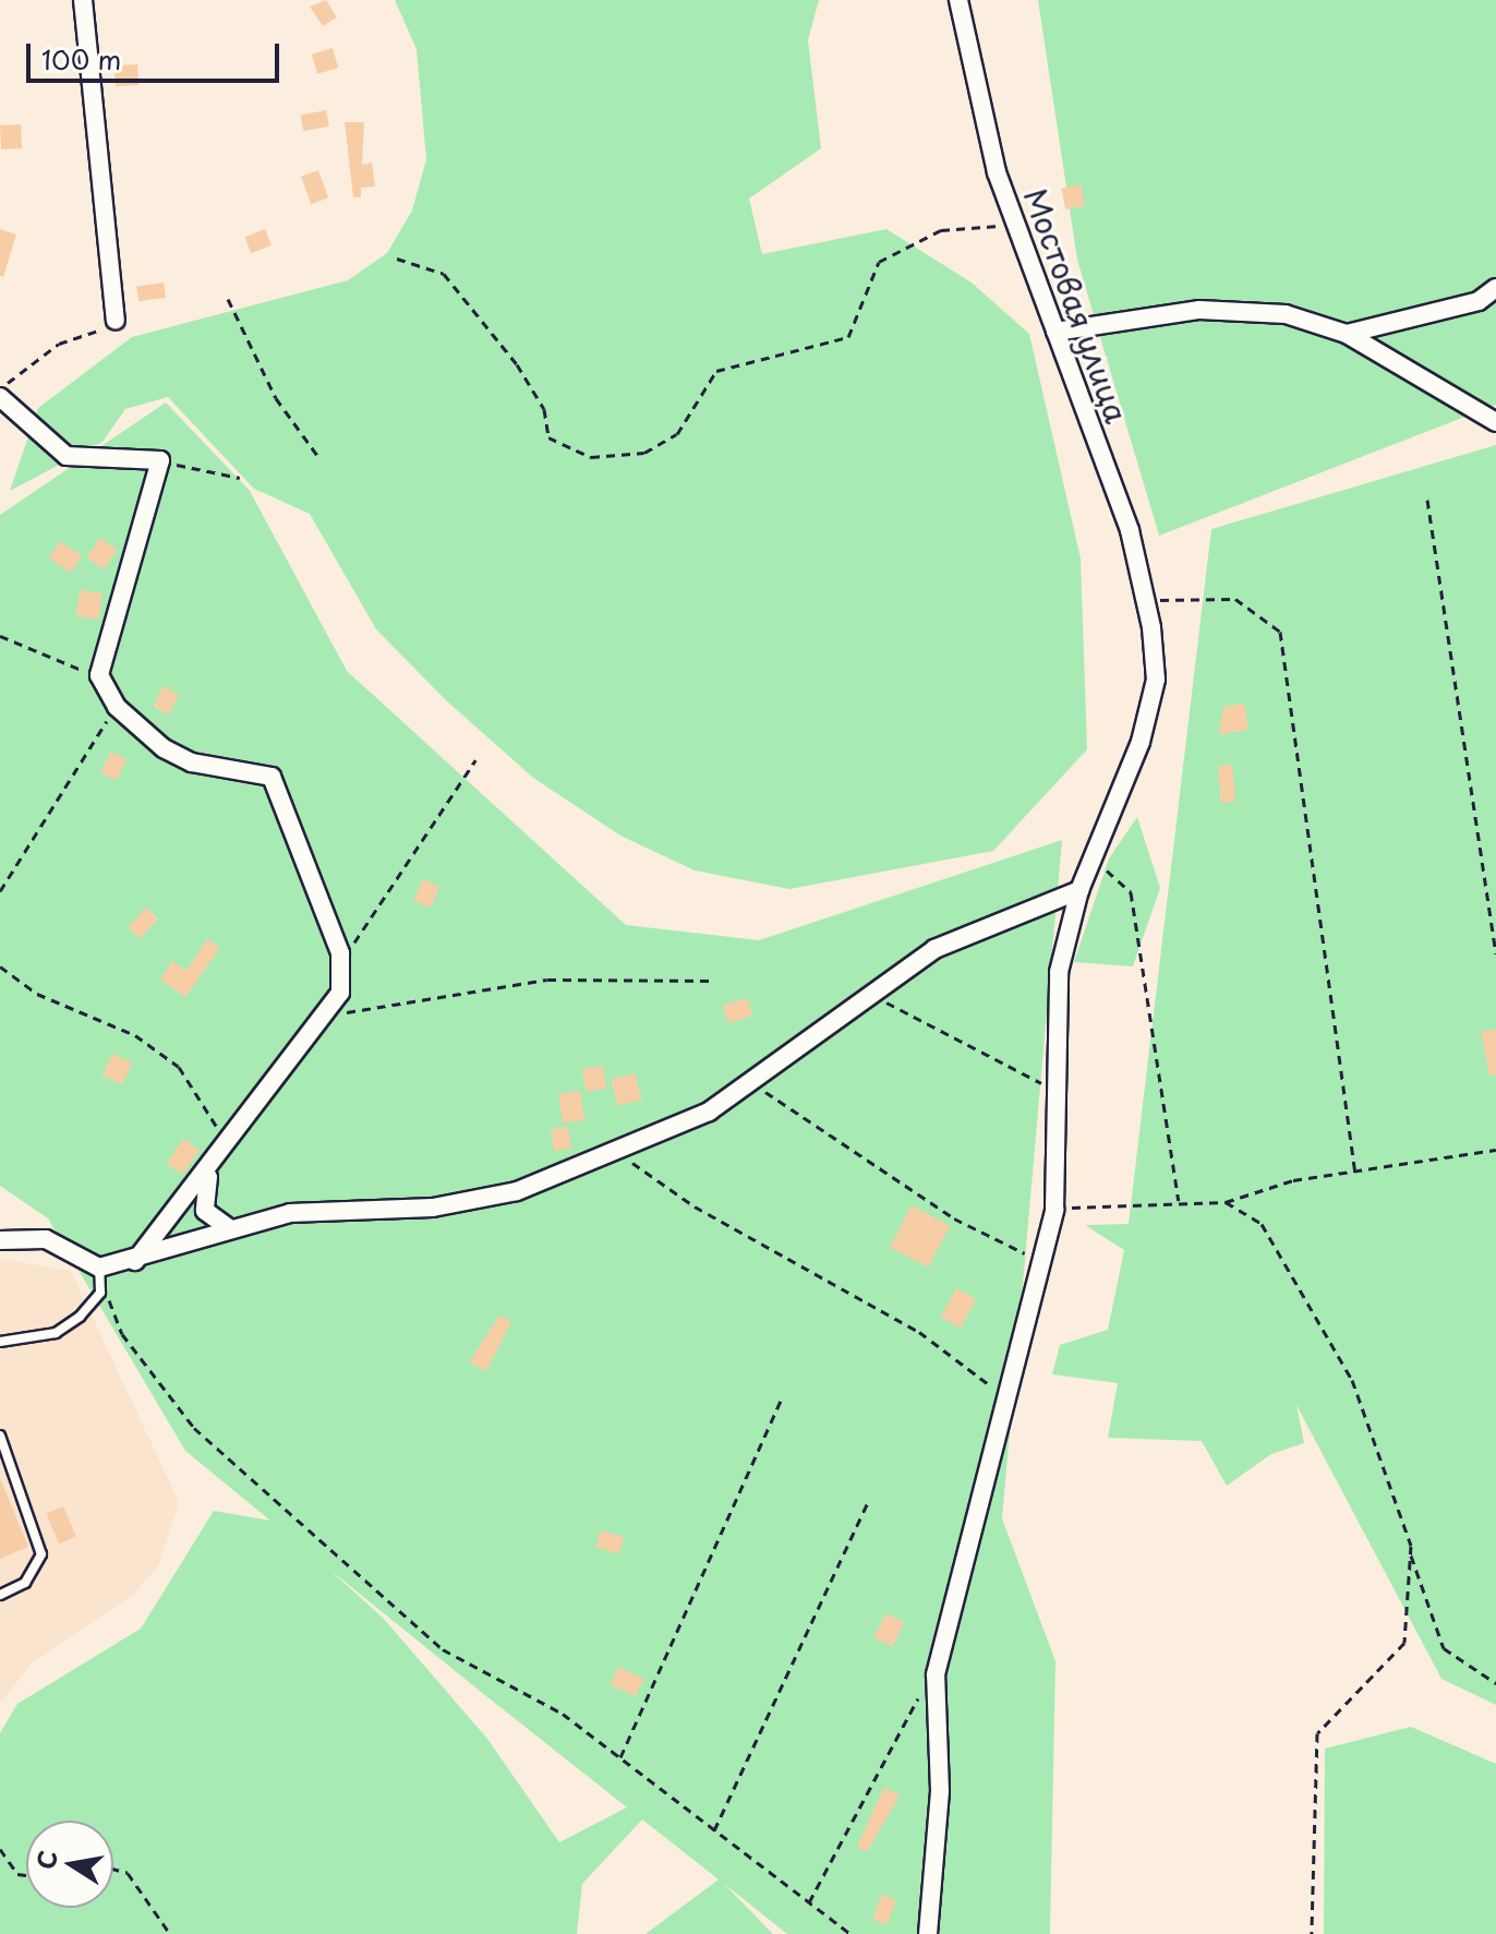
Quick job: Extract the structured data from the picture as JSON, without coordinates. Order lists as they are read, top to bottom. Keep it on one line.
{"streets":{"street":["Мостовая улица"]},"scale_bar":"100 m","north":"left"}
